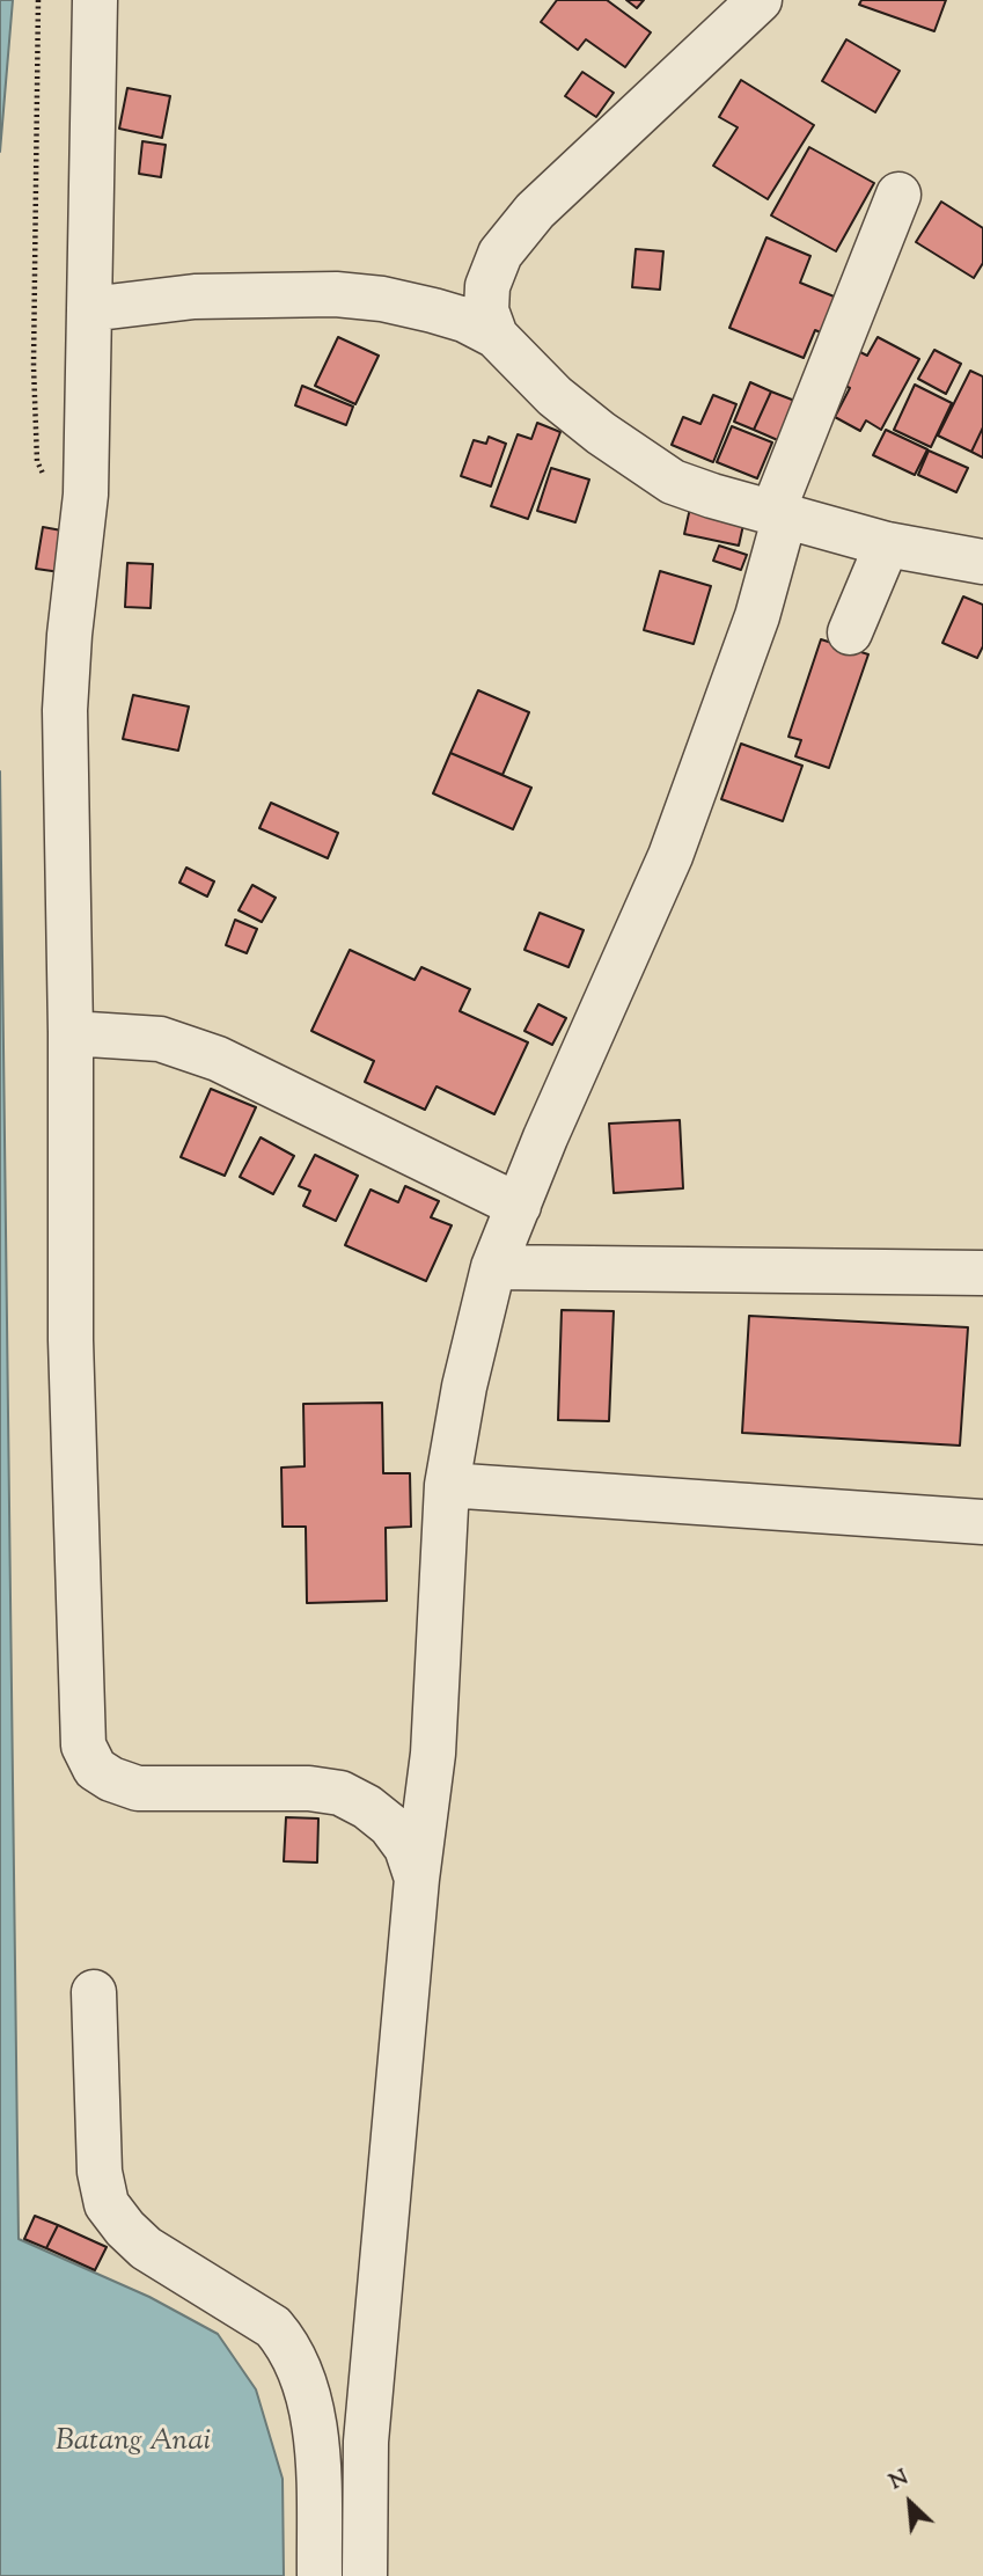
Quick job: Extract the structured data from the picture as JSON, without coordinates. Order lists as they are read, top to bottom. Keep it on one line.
{"water":["Batang Anai"],"north":"top left"}
